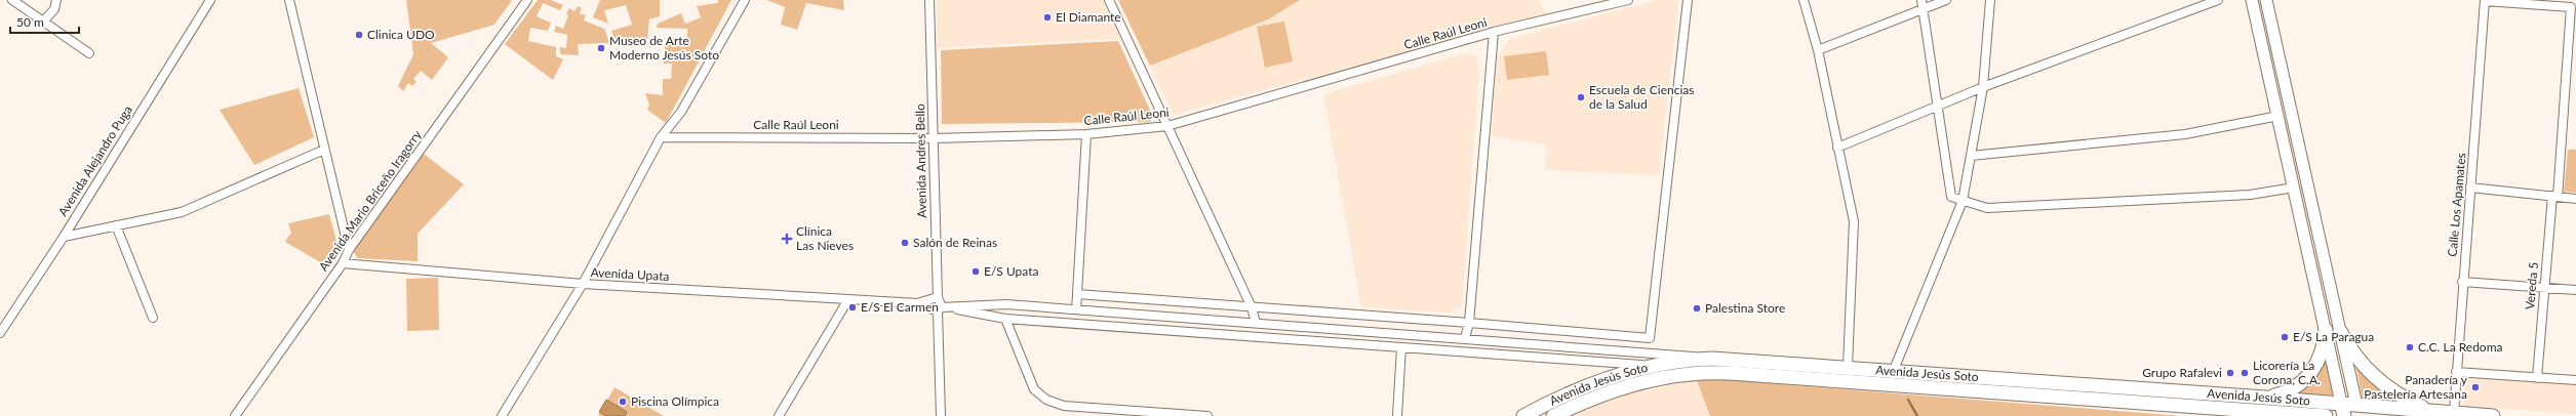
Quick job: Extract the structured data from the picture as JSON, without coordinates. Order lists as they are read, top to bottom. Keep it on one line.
{"streets":{"main road":["Avenida Jesús Soto"],"street":["Calle Raúl Leoni","Avenida Alejandro Puga","Avenida Andres Bello","Avenida Mario Briceño Iragorry","Calle Los Apamates","Avenida Upata","Vereda 5"]},"crossings":[["Calle Raúl Leoni","Avenida Andres Bello"],["Avenida Andres Bello","Avenida Upata"],["Avenida Mario Briceño Iragorry","Avenida Upata"],["Calle Los Apamates","Vereda 5"],["Calle Los Apamates","Avenida Jesús Soto"]],"places":{"other":["El Diamante","Clinica UDO","Museo de Arte Moderno Jesús Soto","Escuela de Ciencias de la Salud","Salón de Reinas","E/S Upata","E/S El Carmen","Palestina Store","E/S La Paragua","C.C. La Redoma","Grupo Rafalevi","Licorería La Corona, C.A.","Panadería y Pastelería Artesana","Piscina Olímpica"],"health":["Clínica Las Nieves"]},"scale_bar":"50 m"}
